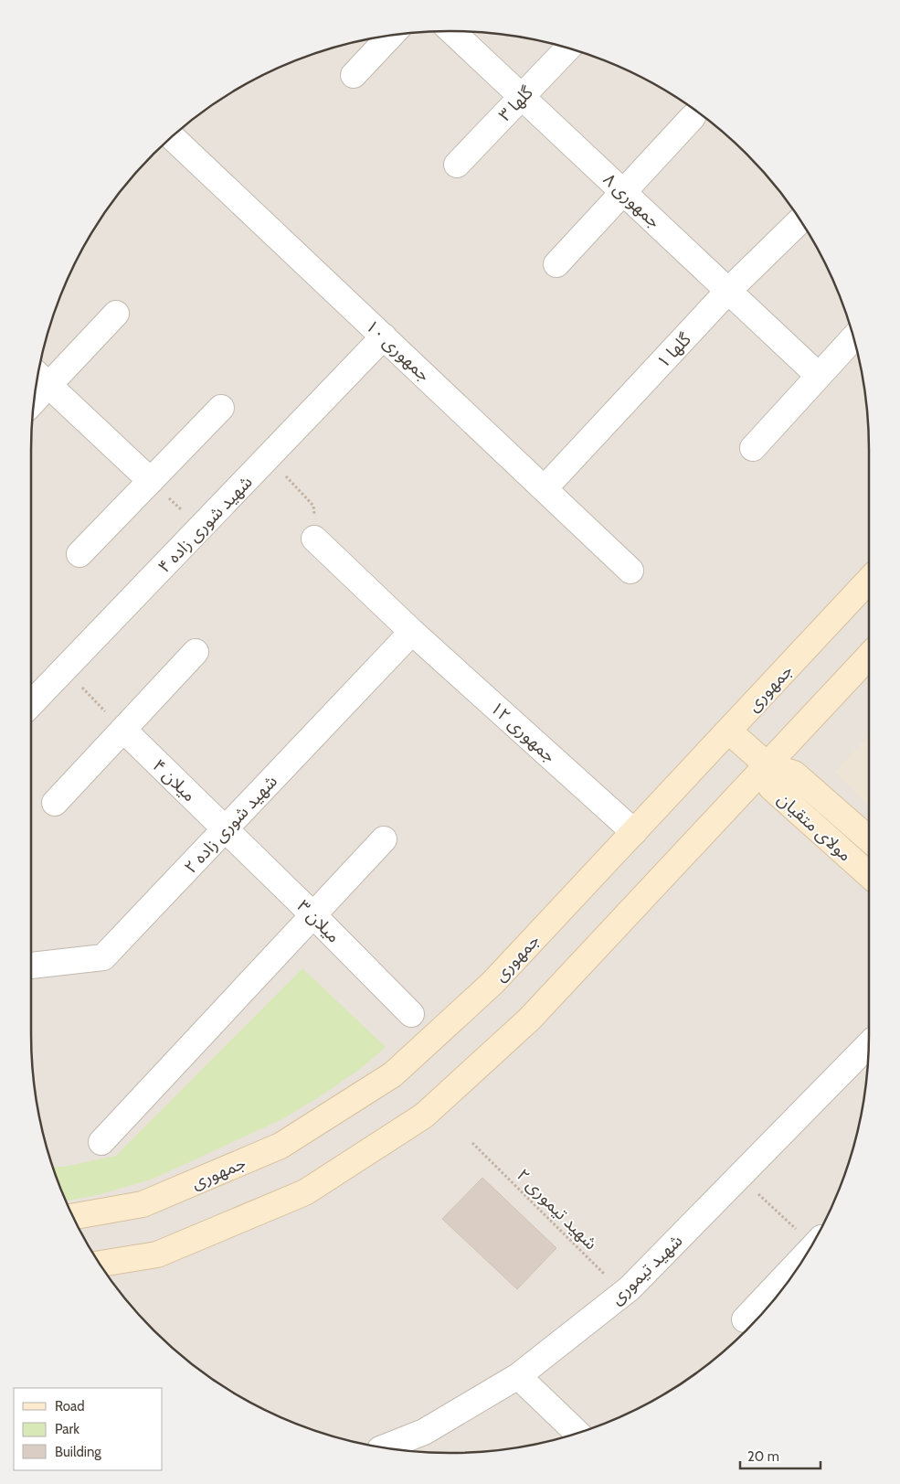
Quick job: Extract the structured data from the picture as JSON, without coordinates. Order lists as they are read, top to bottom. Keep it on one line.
{"streets":{"main road":["جمهوری","مولای متقیان"],"street":["گلها ۳","جمهوری ۸","جمهوری ۱۰","گلها ۱","شهید شوری زاده ۴","جمهوری ۱۲","میلان ۴","شهید شوری زاده ۲","میلان ۳","شهید تیموری"],"path":["شهید تیموری ۲"]},"crossings":[["گلها ۳","جمهوری ۸"],["جمهوری ۸","گلها ۱"],["جمهوری ۱۰","گلها ۱"],["جمهوری ۱۰","شهید شوری زاده ۴"],["جمهوری","جمهوری ۱۲"],["جمهوری ۱۲","شهید شوری زاده ۲"],["میلان ۴","شهید شوری زاده ۲"],["میلان ۴","میلان ۳"],["شهید شوری زاده ۲","میلان ۳"],["شهید تیموری ۲","شهید تیموری"]],"legend":["Road","Park","Building"],"scale_bar":"20 m"}
